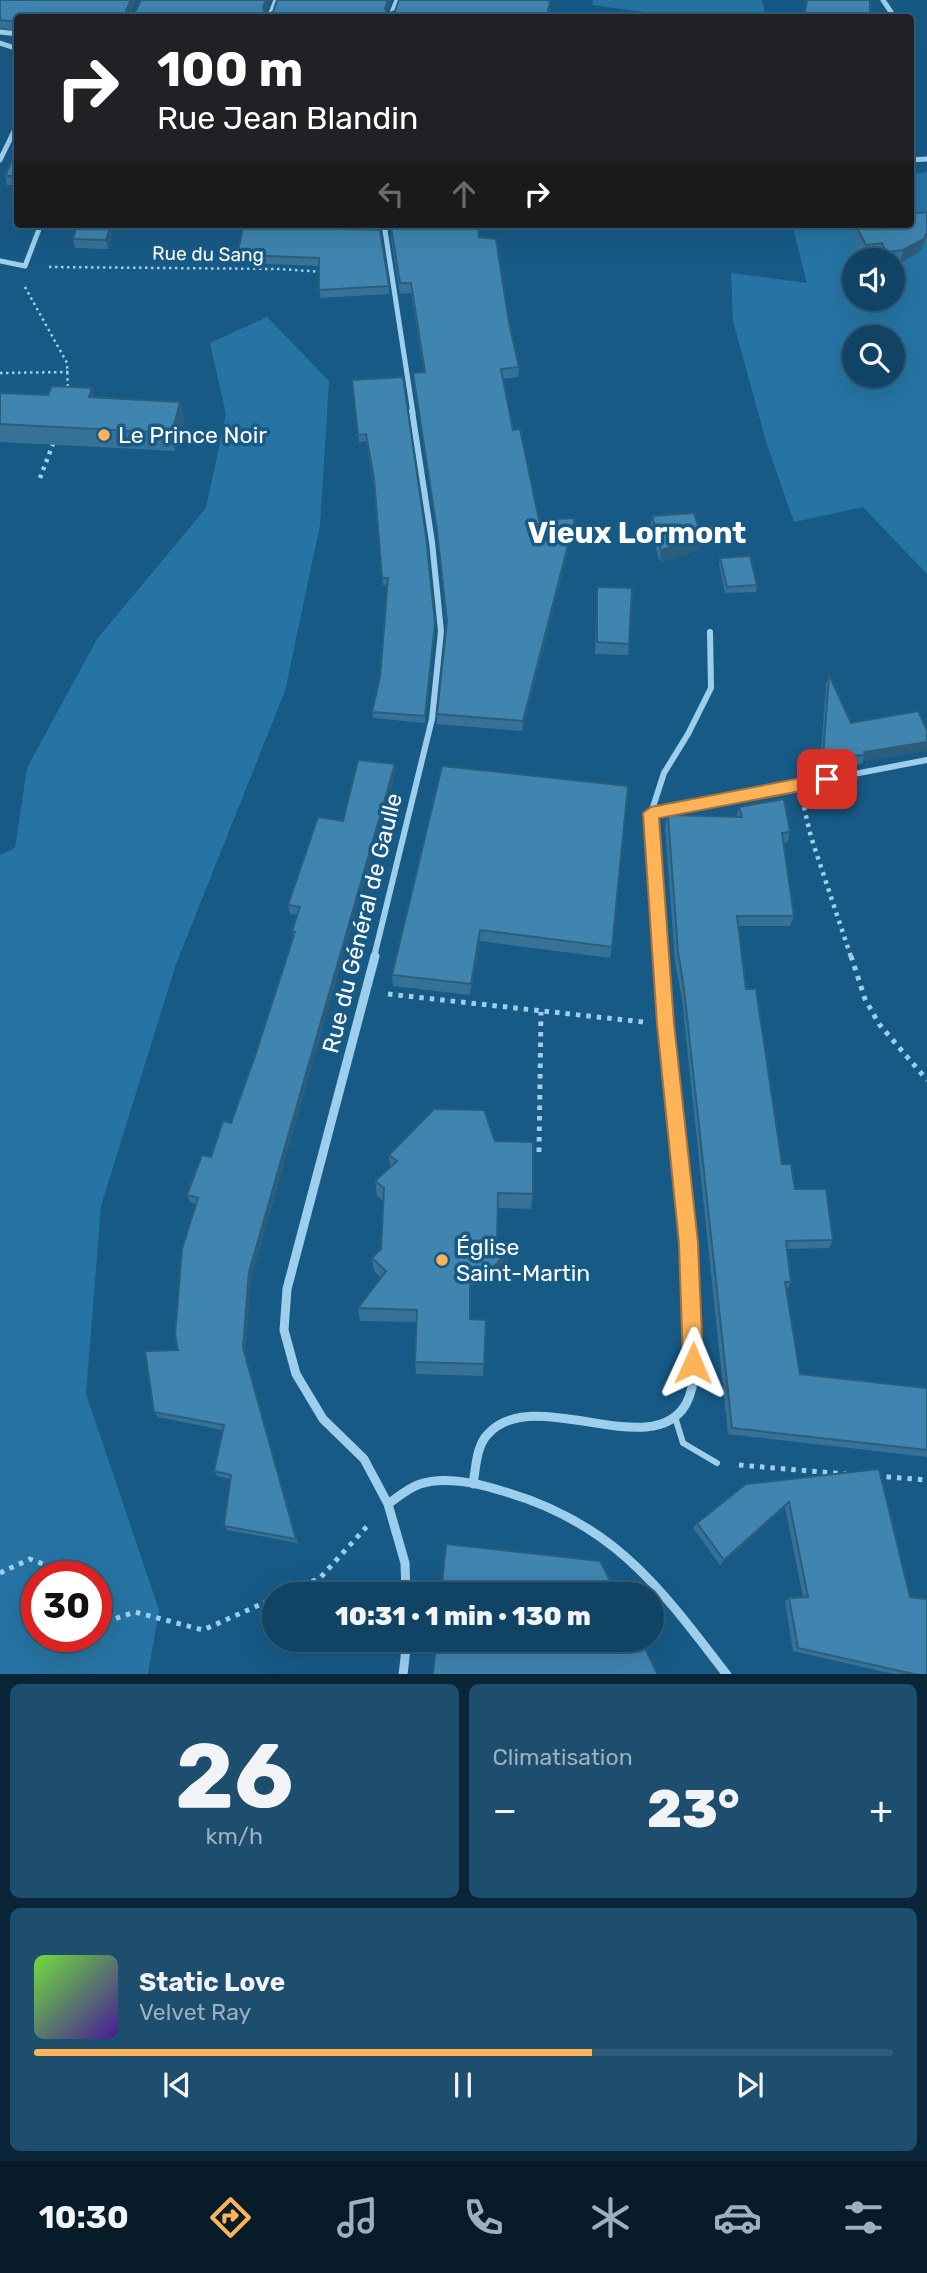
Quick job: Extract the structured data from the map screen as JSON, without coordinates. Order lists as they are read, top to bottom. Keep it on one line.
{"streets":{"street":["Rue du Général de Gaulle"],"path":["Rue du Sang"]},"districts":["Vieux Lormont"],"places":["Le Prince Noir","Église Saint-Martin"],"page":{"turn":["100 m","Rue Jean Blandin"],"limit":"30","trip":"10:31 · 1 min · 130 m","tile":[["26","km/h"],"Climatisation"],"heat":["−","23°","+"],"song":["Static Love","Velvet Ray"],"tabs":"10:30"}}
